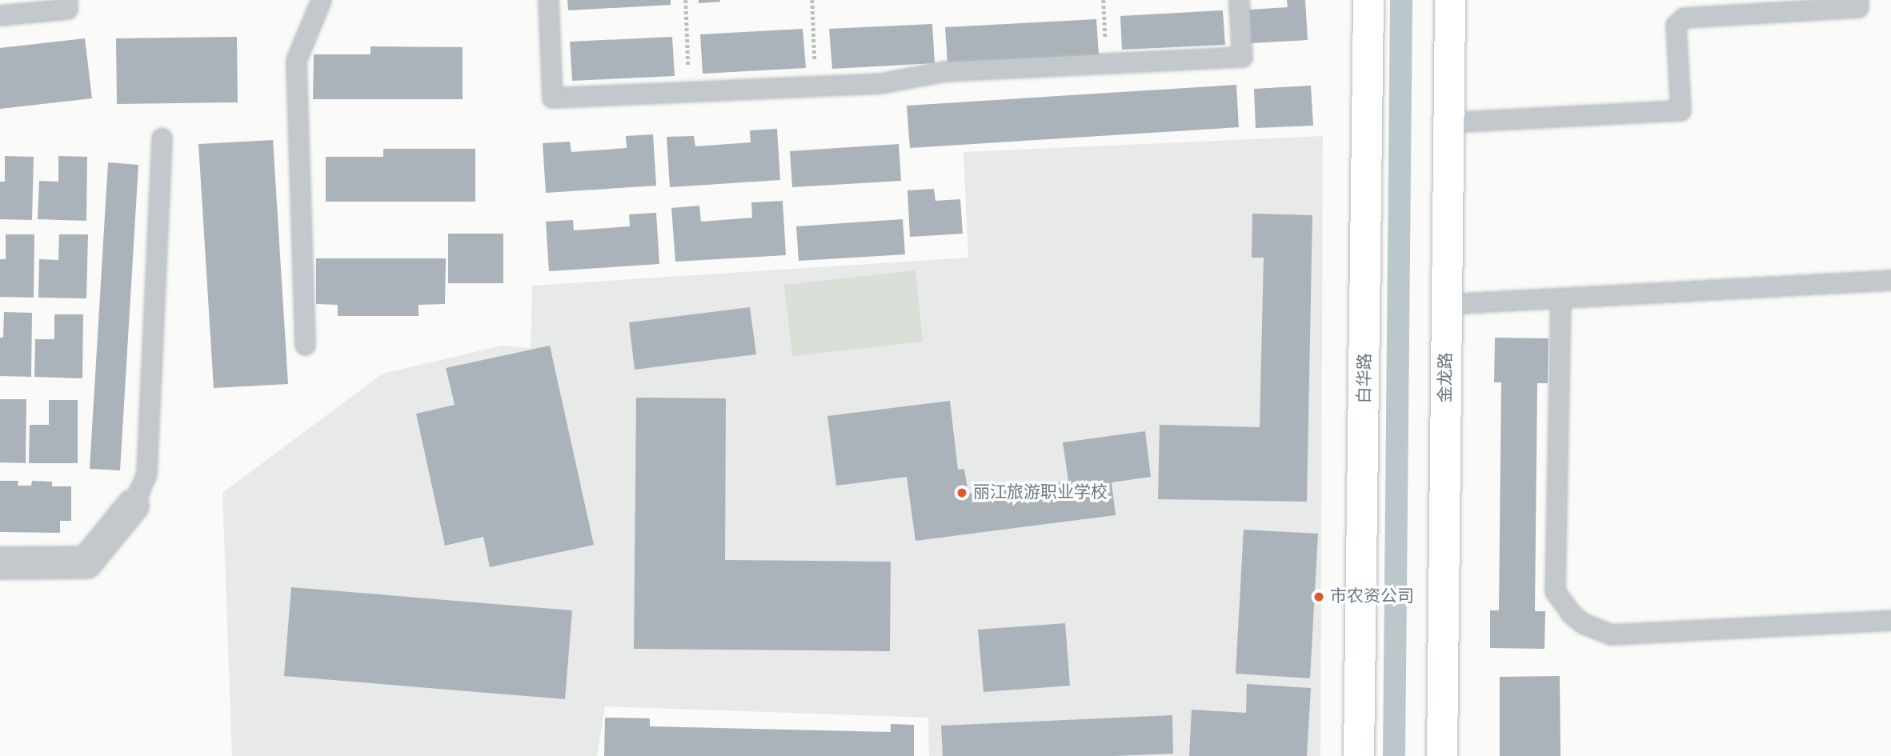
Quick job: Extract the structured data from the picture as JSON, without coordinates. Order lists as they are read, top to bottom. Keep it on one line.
{"streets":{"main road":["金龙路","白华路"]},"places":["丽江旅游职业学校","市农资公司"]}
